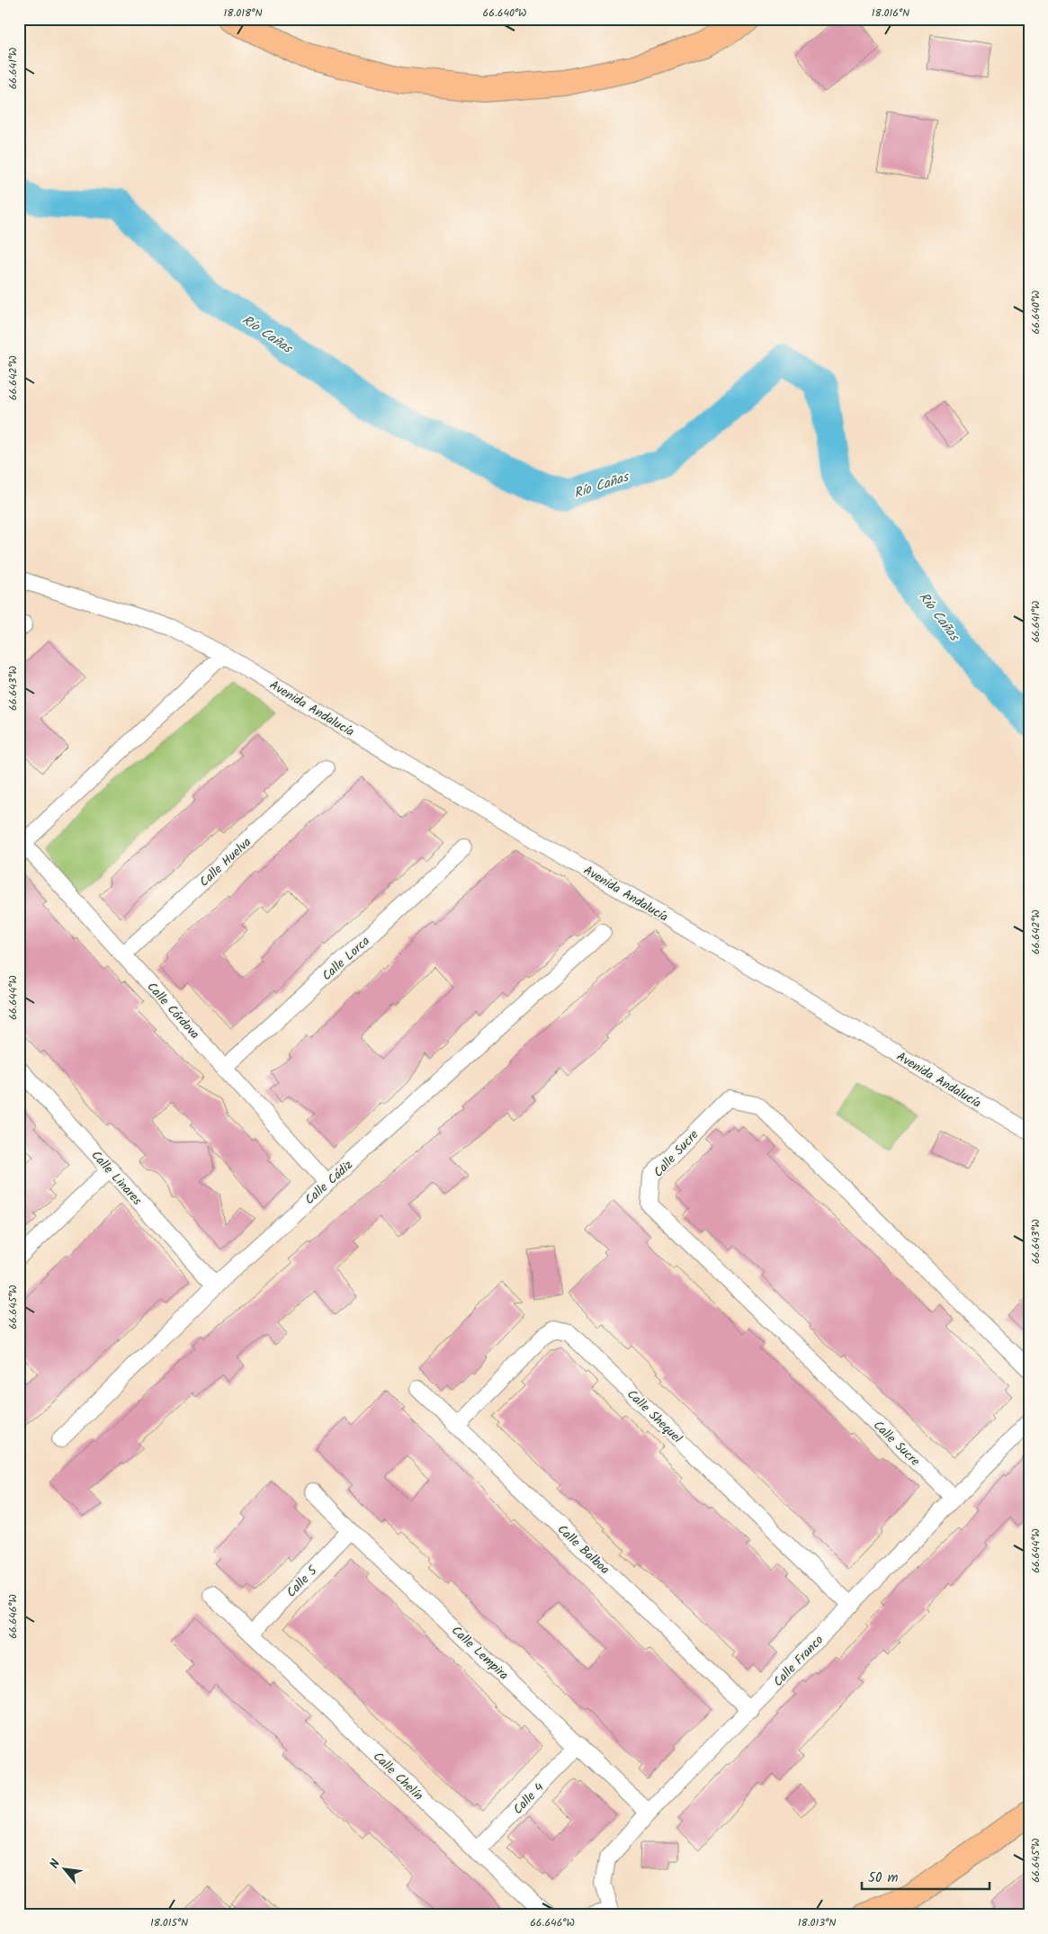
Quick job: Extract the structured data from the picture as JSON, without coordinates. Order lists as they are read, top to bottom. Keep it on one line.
{"streets":{"street":["Avenida Andalucía","Calle Huelva","Calle Lorca","Calle Córdova","Calle Sucre","Calle Linares","Calle Cádiz","Calle Shequel","Calle Balboa","Calle 5","Calle Lempira","Calle Franco","Calle Chelín","Calle 4"]},"crossings":[["Calle Huelva","Calle Córdova"],["Calle Lorca","Calle Córdova"],["Calle Córdova","Calle Cádiz"],["Calle Sucre","Calle Franco"],["Calle Linares","Calle Cádiz"],["Calle Shequel","Calle Balboa"],["Calle Shequel","Calle Franco"],["Calle Balboa","Calle Franco"],["Calle 5","Calle Lempira"],["Calle 5","Calle Chelín"],["Calle Lempira","Calle Franco"],["Calle Lempira","Calle 4"],["Calle Chelín","Calle 4"]],"water":["Río Cañas"],"scale_bar":"50 m","north":"top left","coordinates":["18.018°N","66.640°W","18.016°N","66.641°W","66.642°W","66.643°W","66.644°W","66.645°W","66.646°W","18.015°N","18.013°N"]}
